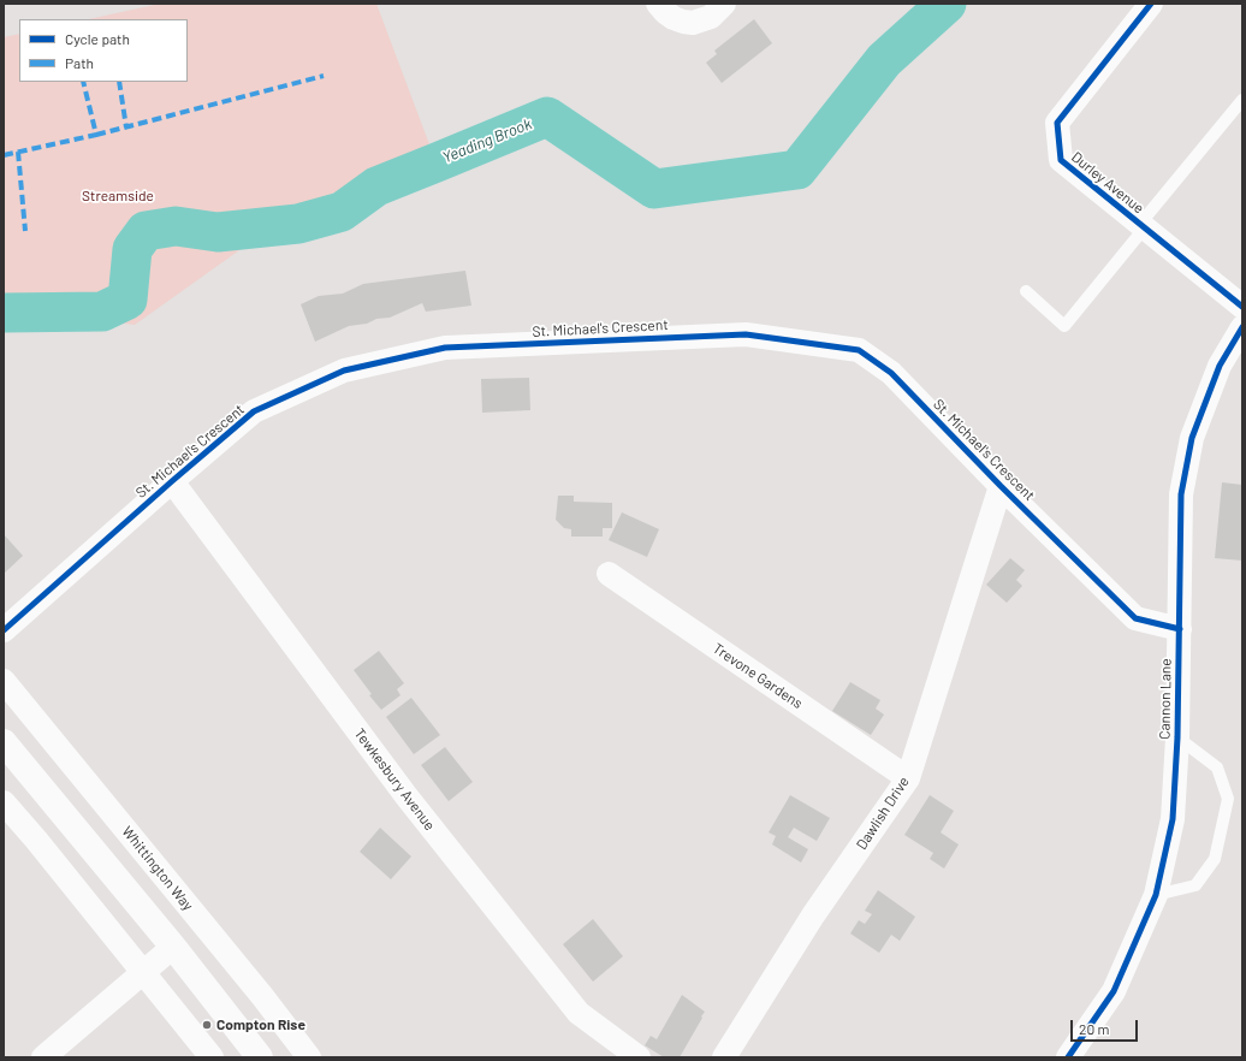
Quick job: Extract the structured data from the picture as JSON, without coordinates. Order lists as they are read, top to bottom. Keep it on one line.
{"streets":{"street":["Durley Avenue","St. Michael's Crescent","Trevone Gardens","Cannon Lane","Tewkesbury Avenue","Dawlish Drive","Whittington Way"]},"crossings":[["St. Michael's Crescent","Cannon Lane"],["St. Michael's Crescent","Tewkesbury Avenue"],["St. Michael's Crescent","Dawlish Drive"],["Trevone Gardens","Dawlish Drive"]],"water":["Yeading Brook"],"parks":["Streamside"],"places":["Compton Rise"],"legend":["Cycle path","Path"],"scale_bar":"20 m"}
